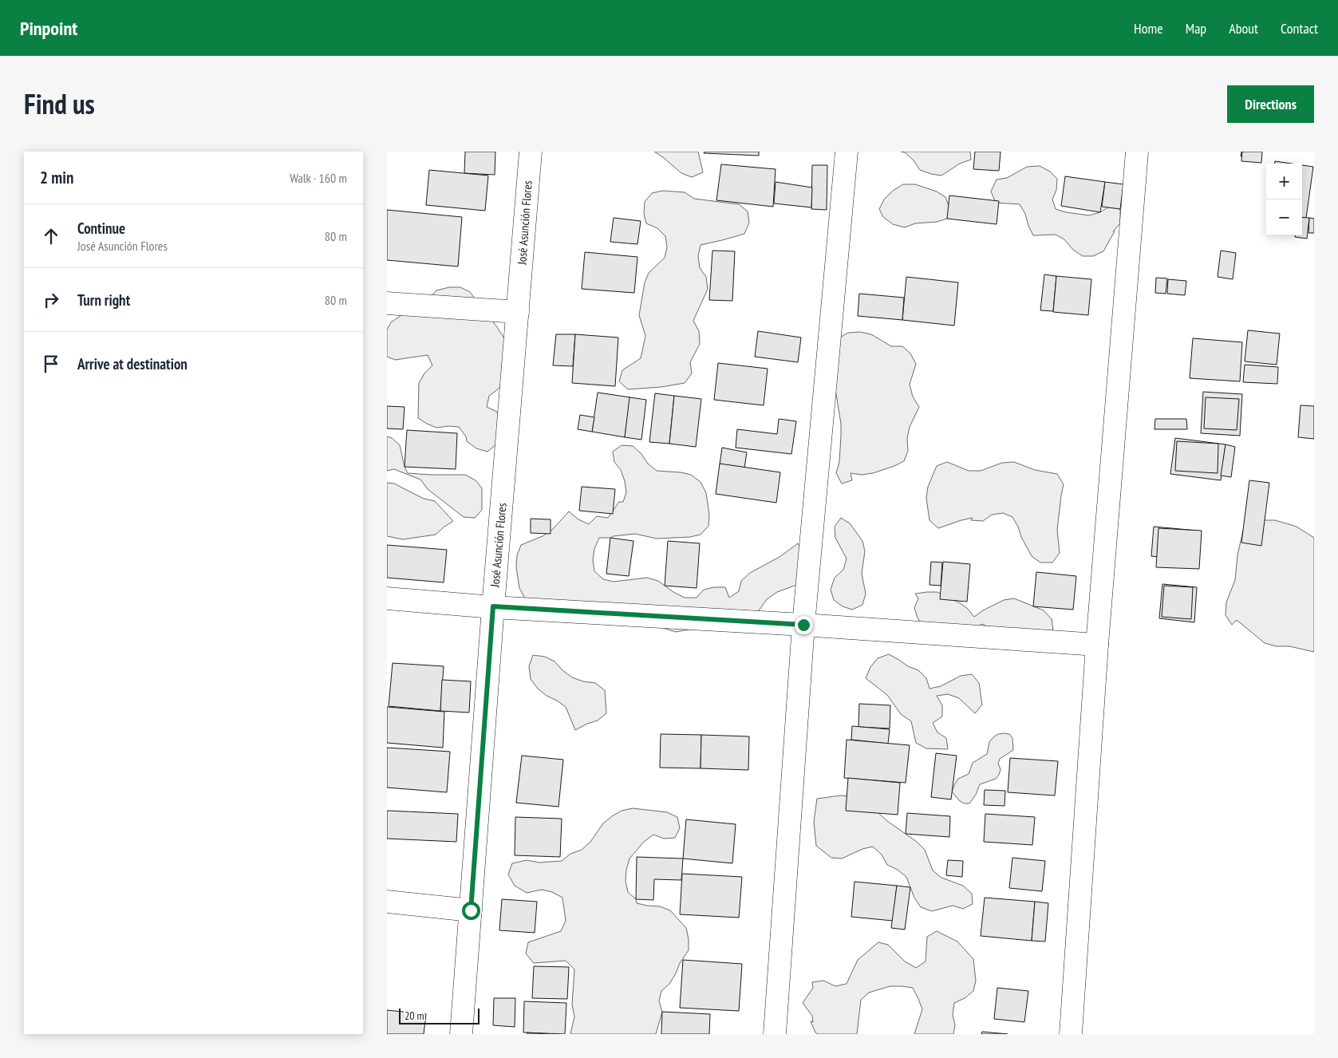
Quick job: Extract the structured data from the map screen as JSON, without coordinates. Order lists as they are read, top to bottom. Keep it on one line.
{"streets":{"street":["José Asunción Flores"]},"scale_bar":"20 m","page":{"header":"Pinpoint","nav":["Home","Map","About","Contact"],"title":"Find us","buttons":"Directions","heading":["2 min","Walk · 160 m"],"map_buttons":["+","−"],"list":[["Continue","José Asunción Flores","80 m"],["Turn right","80 m"],"Arrive at destination"],"scale":"20 m"}}
